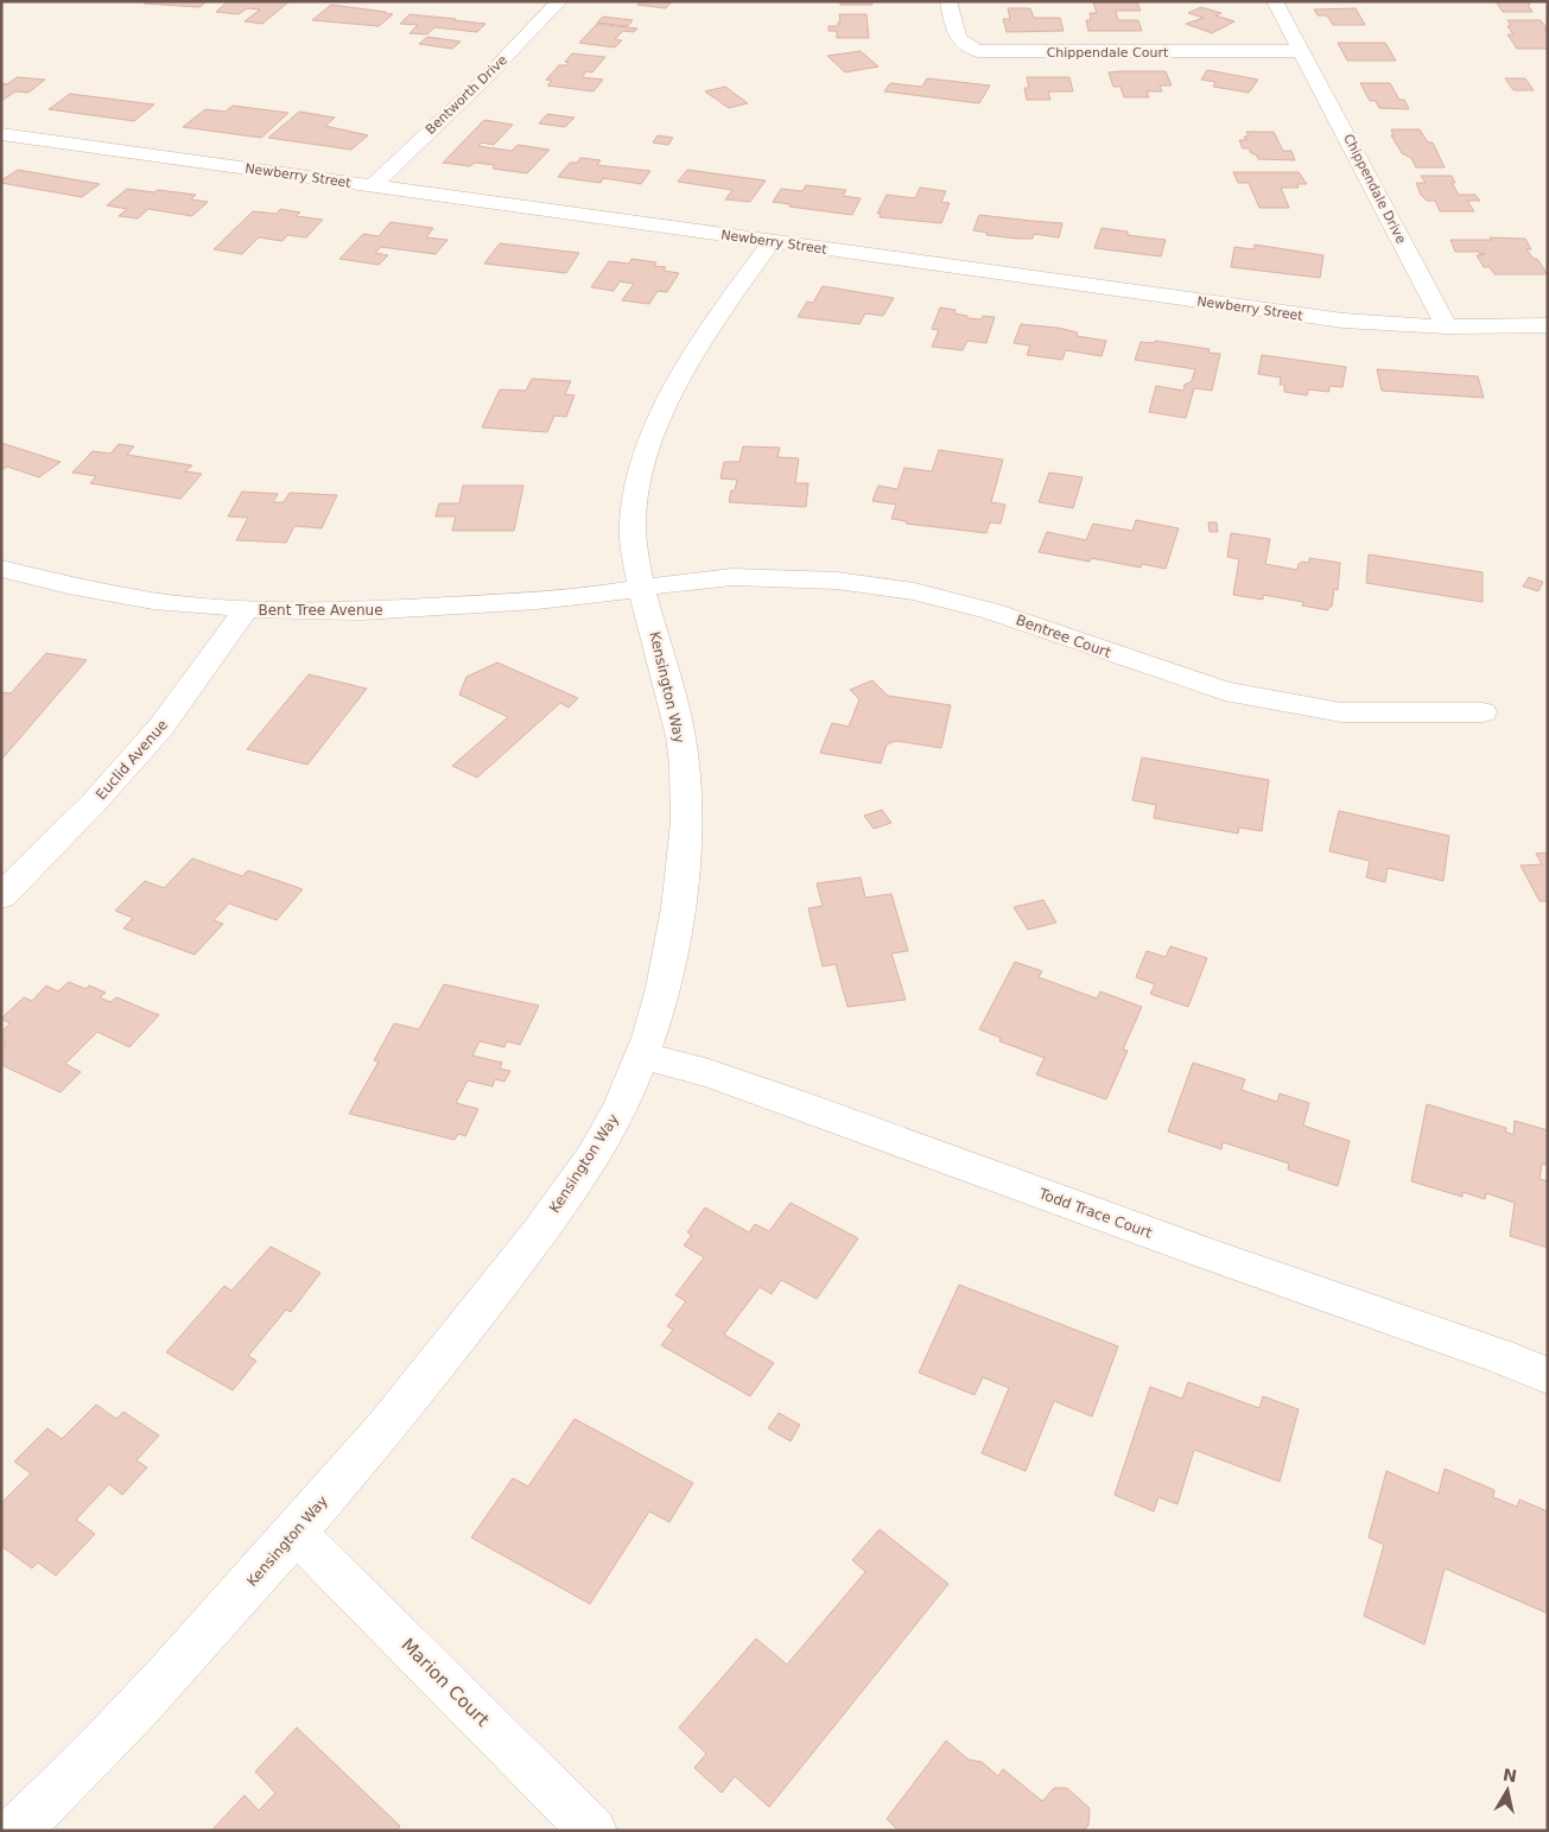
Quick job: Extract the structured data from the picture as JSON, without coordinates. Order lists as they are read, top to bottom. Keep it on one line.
{"streets":{"street":["Chippendale Court","Bentworth Drive","Newberry Street","Chippendale Drive","Bent Tree Avenue","Bentree Court","Kensington Way","Euclid Avenue","Todd Trace Court","Marion Court"]},"crossings":[["Chippendale Court","Chippendale Drive"],["Bentworth Drive","Newberry Street"],["Newberry Street","Chippendale Drive"],["Newberry Street","Kensington Way"],["Bent Tree Avenue","Bentree Court"],["Bent Tree Avenue","Kensington Way"],["Bent Tree Avenue","Euclid Avenue"],["Bentree Court","Kensington Way"],["Kensington Way","Todd Trace Court"],["Kensington Way","Marion Court"]],"north":"top"}
